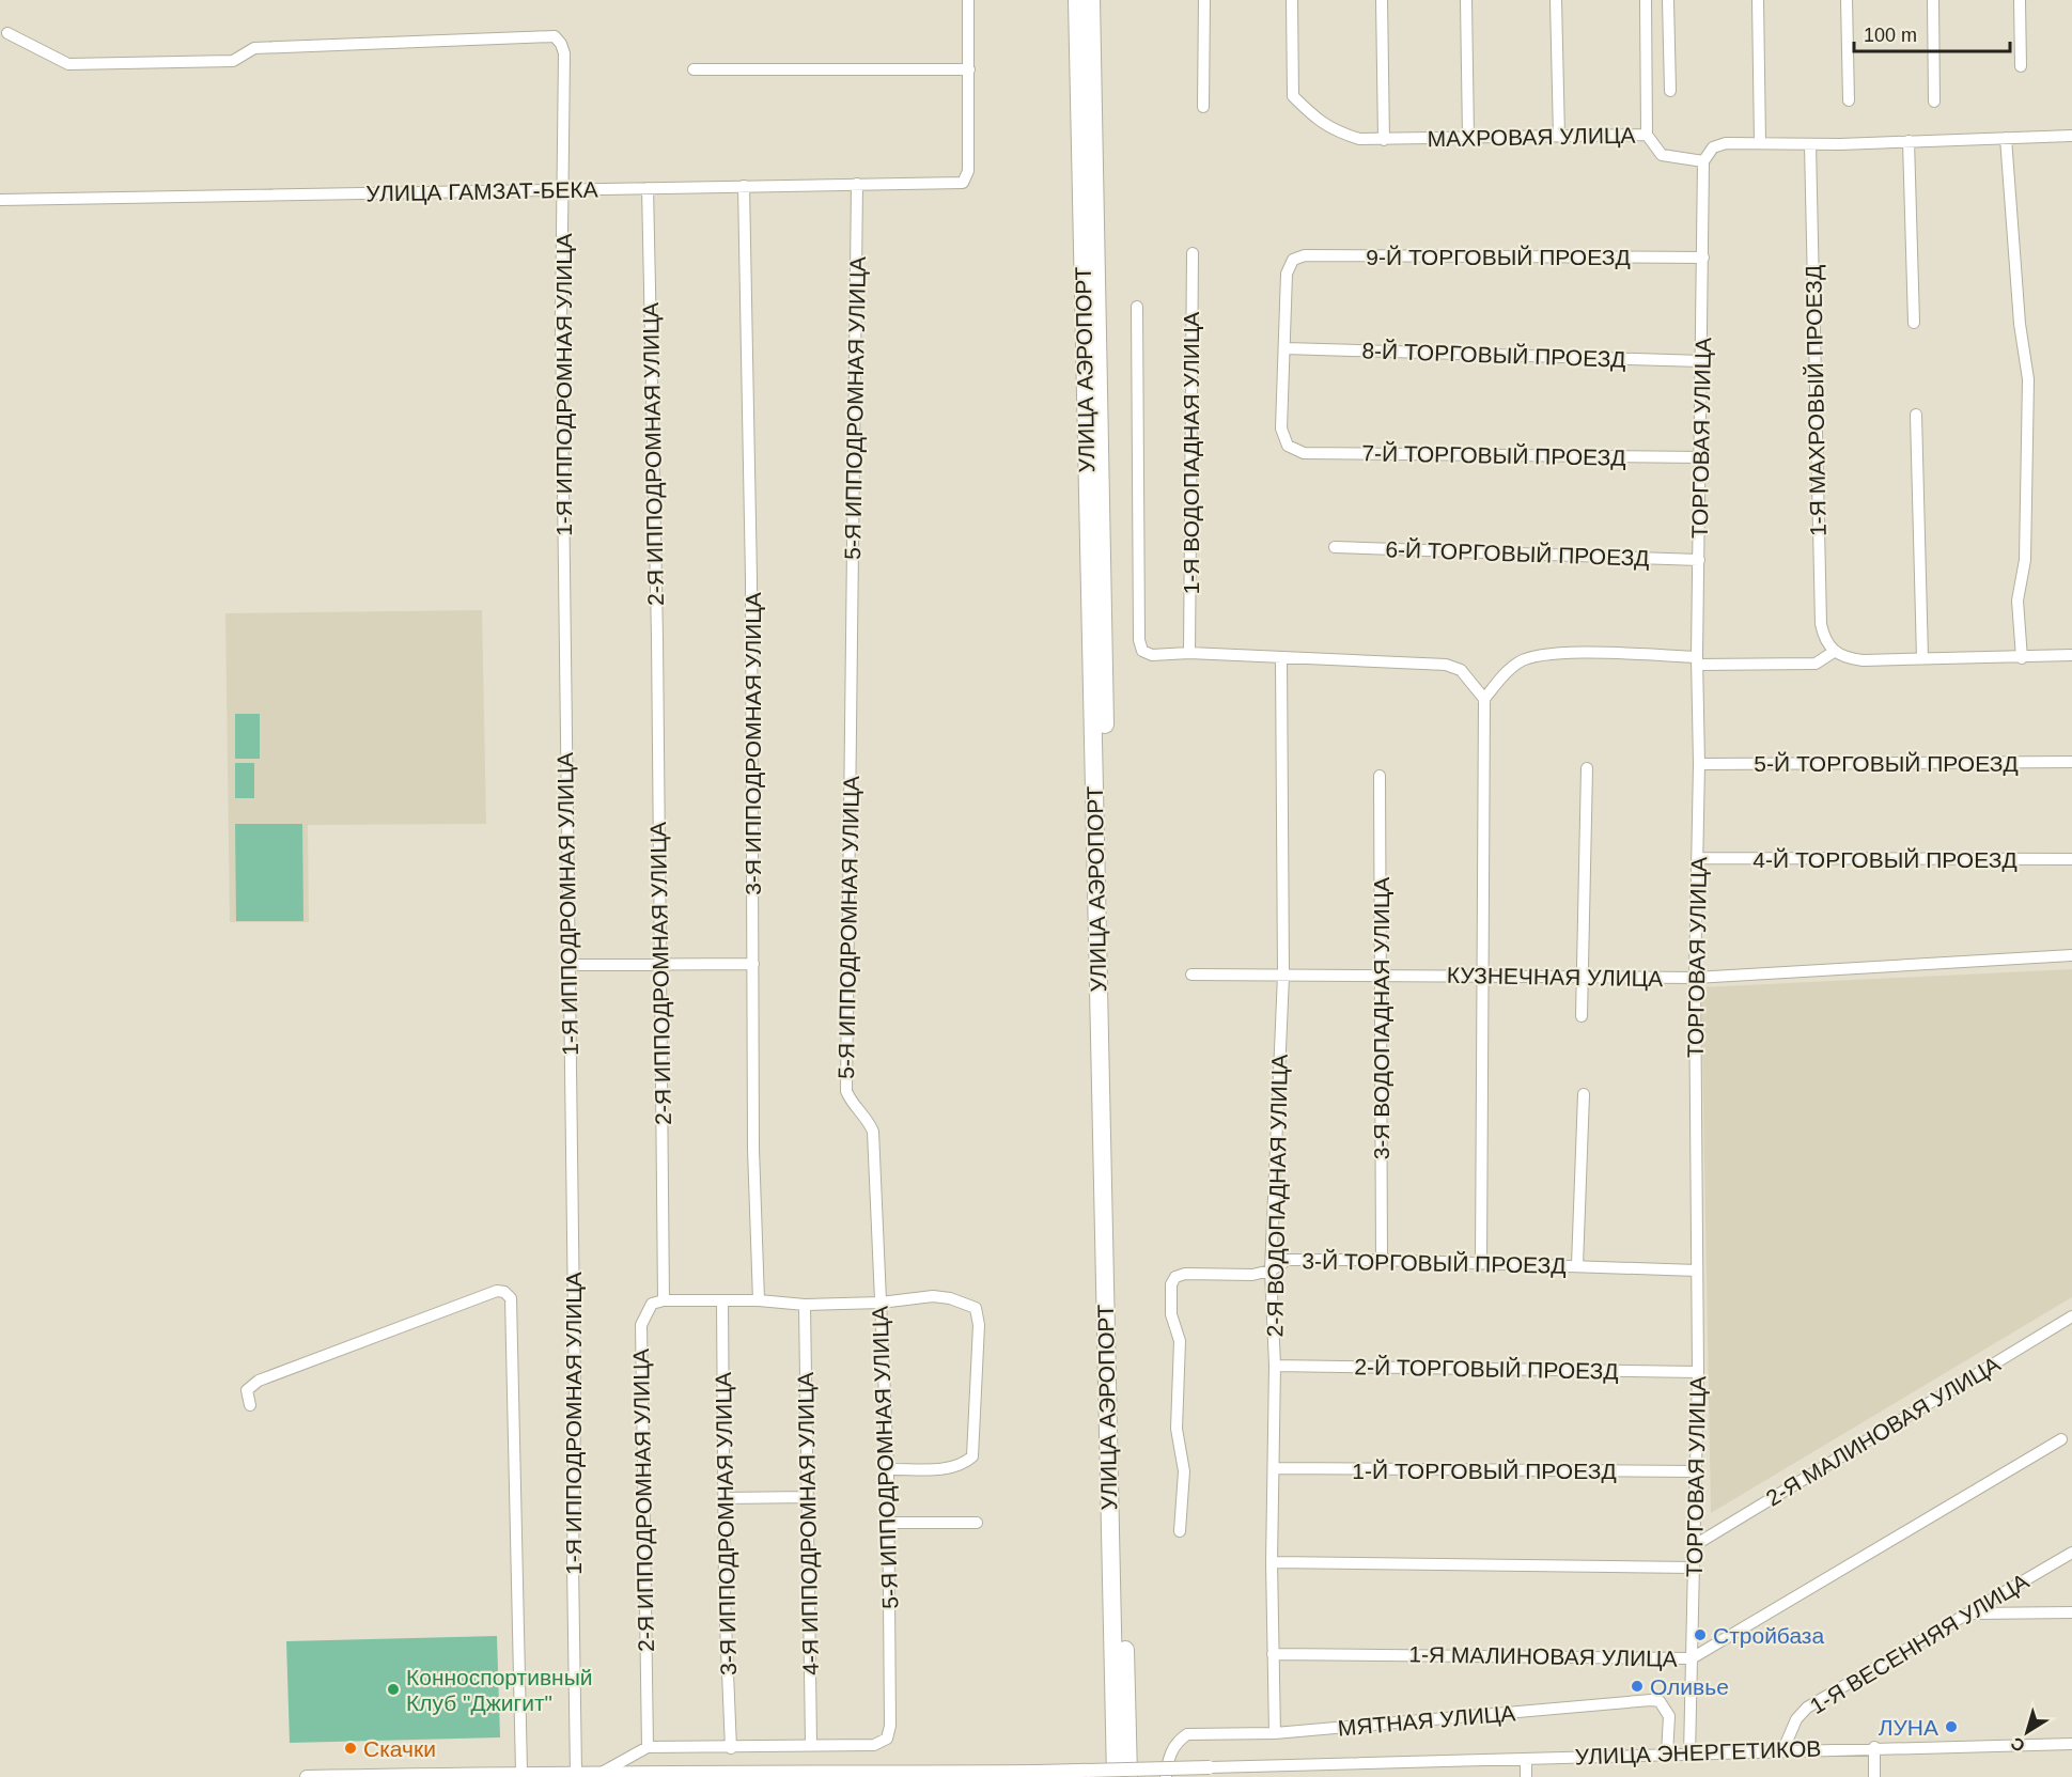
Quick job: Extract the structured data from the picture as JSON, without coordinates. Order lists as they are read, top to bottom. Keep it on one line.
{"streets":{"main road":["УЛИЦА АЭРОПОРТ"],"street":["МАХРОВАЯ УЛИЦА","УЛИЦА ГАМЗАТ-БЕКА","9-Й ТОРГОВЫЙ ПРОЕЗД","8-Й ТОРГОВЫЙ ПРОЕЗД","1-Я ИППОДРОМНАЯ УЛИЦА","1-Я МАХРОВЫЙ ПРОЕЗД","5-Я ИППОДРОМНАЯ УЛИЦА","ТОРГОВАЯ УЛИЦА","1-Я ВОДОПАДНАЯ УЛИЦА","2-Я ИППОДРОМНАЯ УЛИЦА","7-Й ТОРГОВЫЙ ПРОЕЗД","6-Й ТОРГОВЫЙ ПРОЕЗД","3-Я ИППОДРОМНАЯ УЛИЦА","5-Й ТОРГОВЫЙ ПРОЕЗД","4-Й ТОРГОВЫЙ ПРОЕЗД","КУЗНЕЧНАЯ УЛИЦА","3-Я ВОДОПАДНАЯ УЛИЦА","2-Я ВОДОПАДНАЯ УЛИЦА","3-Й ТОРГОВЫЙ ПРОЕЗД","2-Й ТОРГОВЫЙ ПРОЕЗД","2-Я МАЛИНОВАЯ УЛИЦА","1-Й ТОРГОВЫЙ ПРОЕЗД","4-Я ИППОДРОМНАЯ УЛИЦА","1-Я ВЕСЕННЯЯ УЛИЦА","1-Я МАЛИНОВАЯ УЛИЦА","МЯТНАЯ УЛИЦА","УЛИЦА ЭНЕРГЕТИКОВ"]},"crossings":[["МАХРОВАЯ УЛИЦА","ТОРГОВАЯ УЛИЦА"],["УЛИЦА ГАМЗАТ-БЕКА","1-Я ИППОДРОМНАЯ УЛИЦА"],["УЛИЦА ГАМЗАТ-БЕКА","5-Я ИППОДРОМНАЯ УЛИЦА"],["УЛИЦА ГАМЗАТ-БЕКА","2-Я ИППОДРОМНАЯ УЛИЦА"],["УЛИЦА ГАМЗАТ-БЕКА","3-Я ИППОДРОМНАЯ УЛИЦА"],["9-Й ТОРГОВЫЙ ПРОЕЗД","8-Й ТОРГОВЫЙ ПРОЕЗД"],["9-Й ТОРГОВЫЙ ПРОЕЗД","ТОРГОВАЯ УЛИЦА"],["9-Й ТОРГОВЫЙ ПРОЕЗД","7-Й ТОРГОВЫЙ ПРОЕЗД"],["8-Й ТОРГОВЫЙ ПРОЕЗД","ТОРГОВАЯ УЛИЦА"],["8-Й ТОРГОВЫЙ ПРОЕЗД","7-Й ТОРГОВЫЙ ПРОЕЗД"],["5-Я ИППОДРОМНАЯ УЛИЦА","4-Я ИППОДРОМНАЯ УЛИЦА"],["ТОРГОВАЯ УЛИЦА","7-Й ТОРГОВЫЙ ПРОЕЗД"],["ТОРГОВАЯ УЛИЦА","6-Й ТОРГОВЫЙ ПРОЕЗД"],["ТОРГОВАЯ УЛИЦА","5-Й ТОРГОВЫЙ ПРОЕЗД"],["ТОРГОВАЯ УЛИЦА","4-Й ТОРГОВЫЙ ПРОЕЗД"],["ТОРГОВАЯ УЛИЦА","КУЗНЕЧНАЯ УЛИЦА"],["ТОРГОВАЯ УЛИЦА","3-Й ТОРГОВЫЙ ПРОЕЗД"],["ТОРГОВАЯ УЛИЦА","2-Й ТОРГОВЫЙ ПРОЕЗД"],["ТОРГОВАЯ УЛИЦА","2-Я МАЛИНОВАЯ УЛИЦА"],["ТОРГОВАЯ УЛИЦА","1-Й ТОРГОВЫЙ ПРОЕЗД"],["ТОРГОВАЯ УЛИЦА","1-Я МАЛИНОВАЯ УЛИЦА"],["ТОРГОВАЯ УЛИЦА","УЛИЦА ЭНЕРГЕТИКОВ"],["КУЗНЕЧНАЯ УЛИЦА","3-Я ВОДОПАДНАЯ УЛИЦА"],["КУЗНЕЧНАЯ УЛИЦА","2-Я ВОДОПАДНАЯ УЛИЦА"],["3-Я ВОДОПАДНАЯ УЛИЦА","3-Й ТОРГОВЫЙ ПРОЕЗД"],["2-Я ВОДОПАДНАЯ УЛИЦА","3-Й ТОРГОВЫЙ ПРОЕЗД"],["2-Я ВОДОПАДНАЯ УЛИЦА","2-Й ТОРГОВЫЙ ПРОЕЗД"],["2-Я ВОДОПАДНАЯ УЛИЦА","1-Й ТОРГОВЫЙ ПРОЕЗД"],["2-Я ВОДОПАДНАЯ УЛИЦА","1-Я МАЛИНОВАЯ УЛИЦА"],["2-Я ВОДОПАДНАЯ УЛИЦА","МЯТНАЯ УЛИЦА"],["1-Я ВЕСЕННЯЯ УЛИЦА","УЛИЦА ЭНЕРГЕТИКОВ"],["МЯТНАЯ УЛИЦА","УЛИЦА ЭНЕРГЕТИКОВ"]],"places":["Стройбаза","Оливье","Конноспортивный Клуб \"Джигит\"","ЛУНА","Скачки"],"scale_bar":"100 m","north":"bottom left"}
